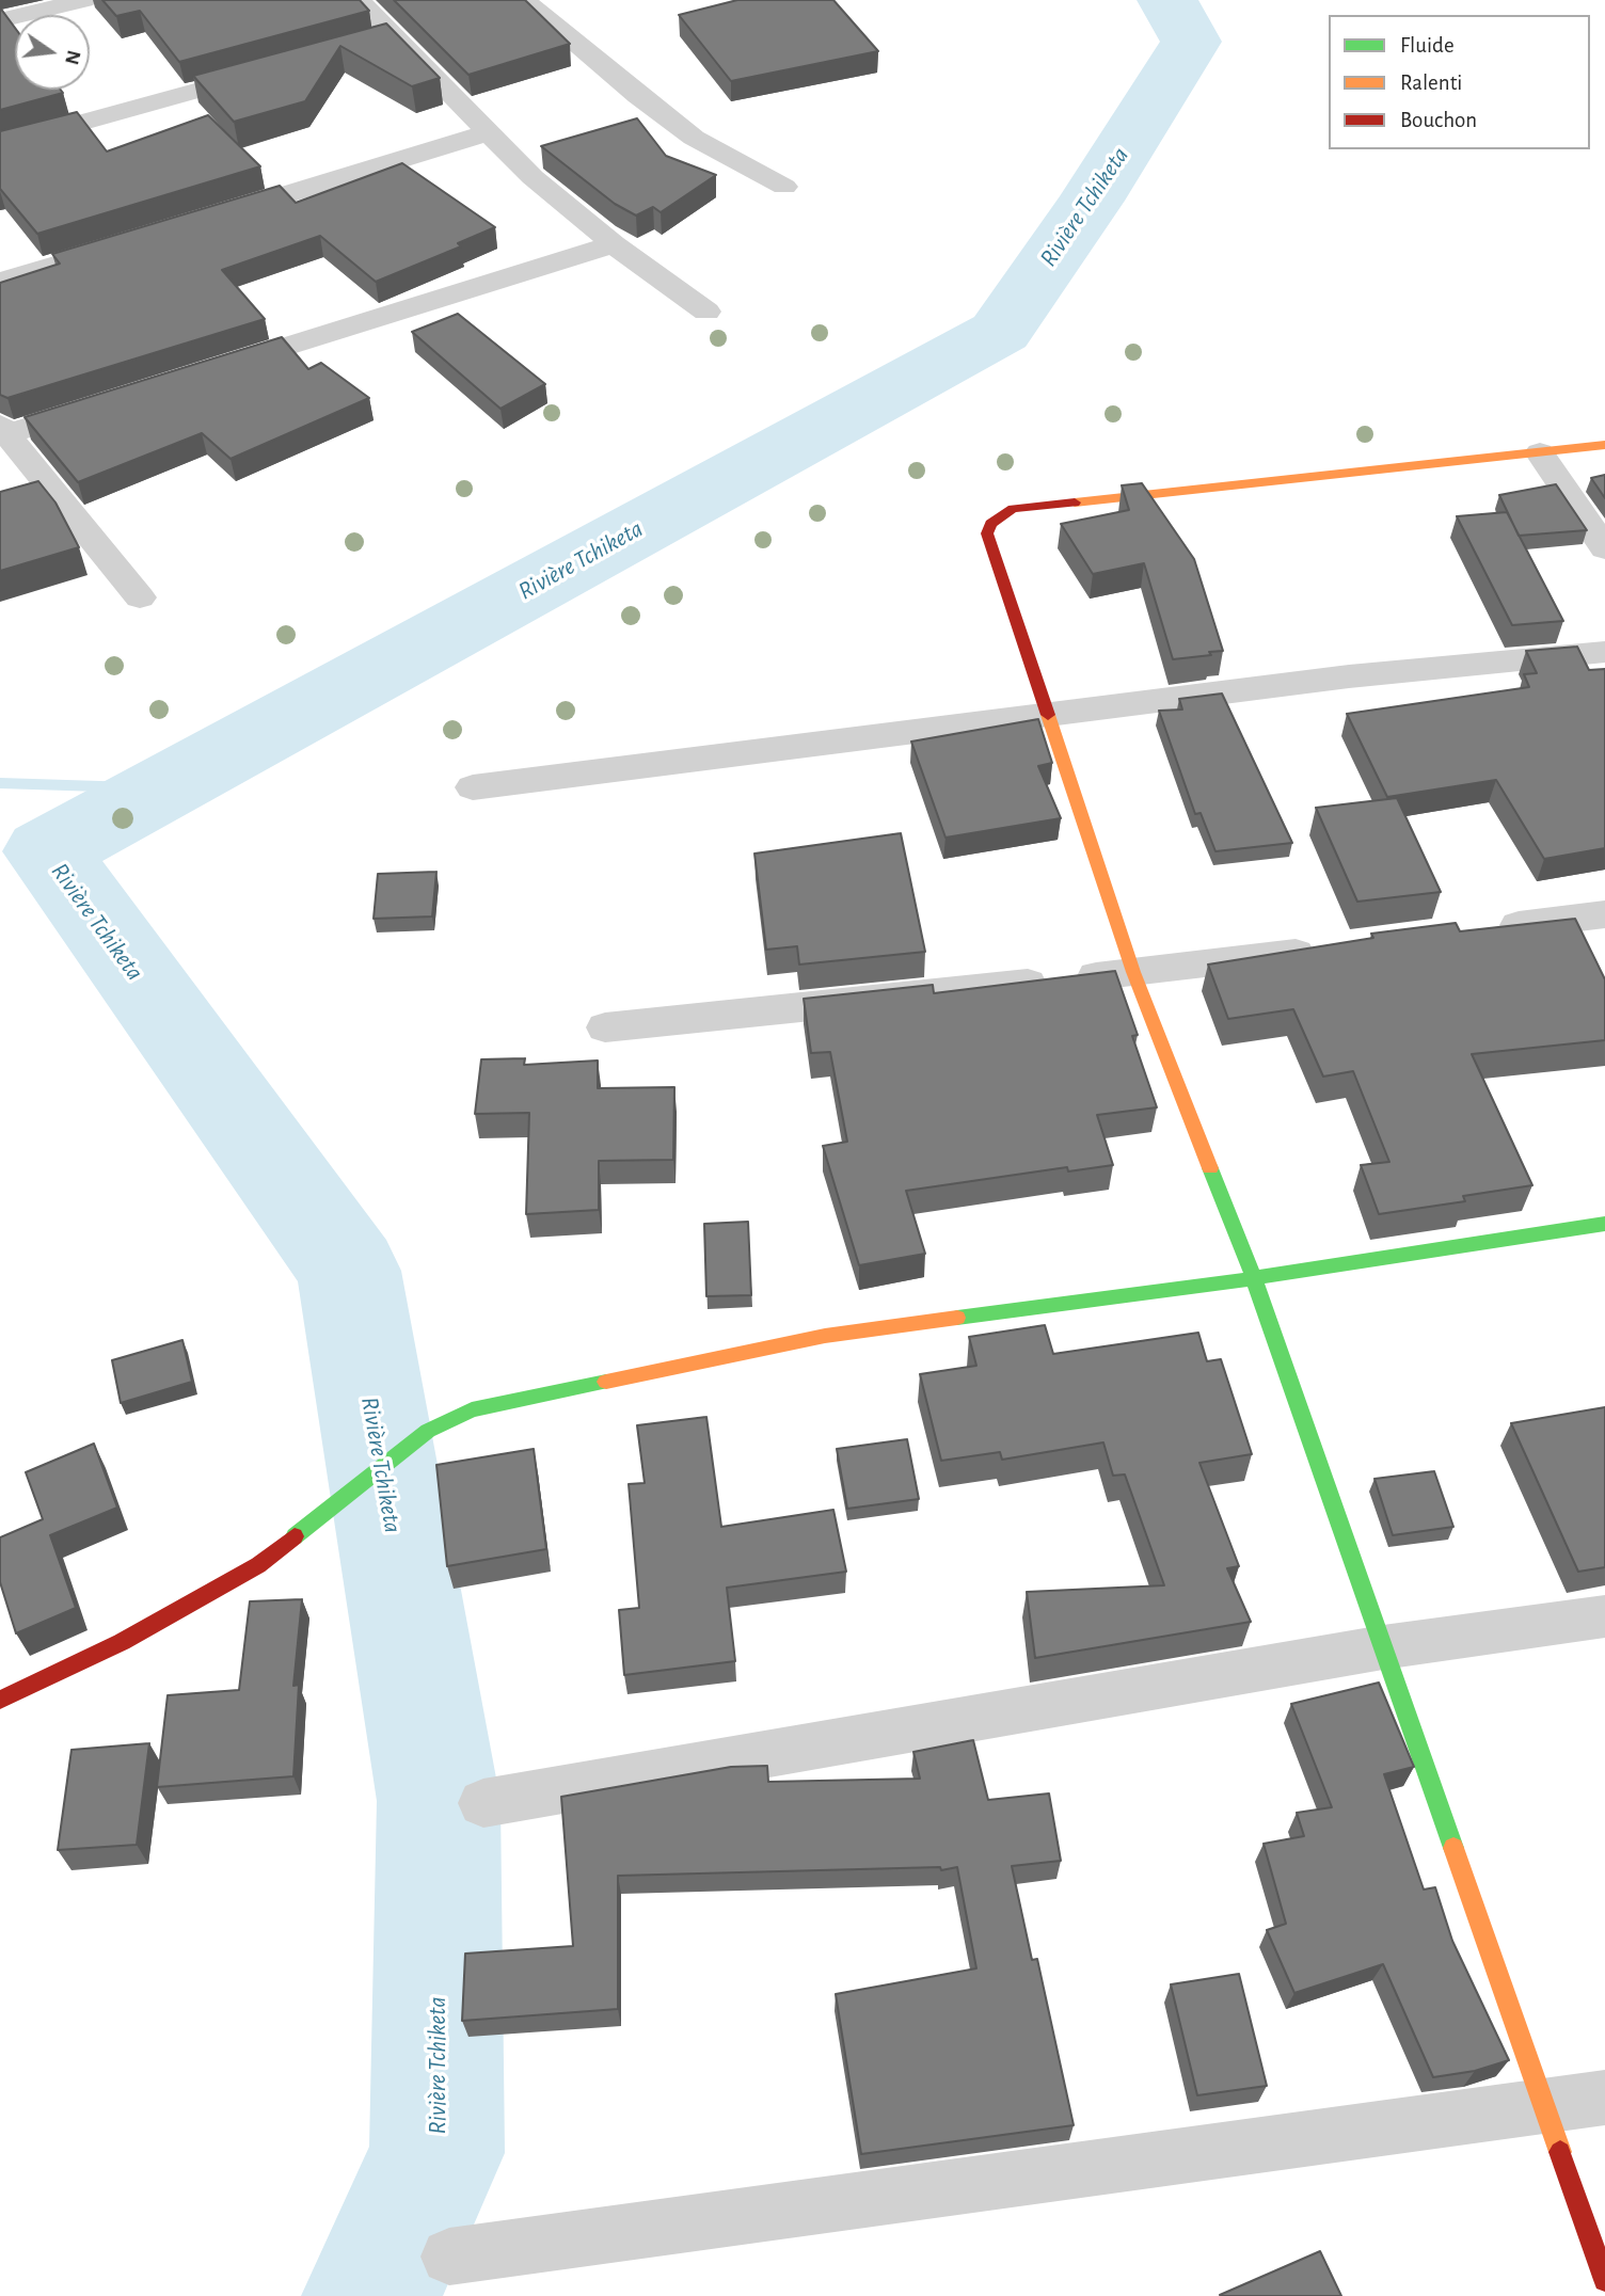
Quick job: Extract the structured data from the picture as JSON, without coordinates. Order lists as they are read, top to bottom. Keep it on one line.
{"water":["Rivière Tchiketa"],"legend":["Fluide","Ralenti","Bouchon"],"north":"right"}
